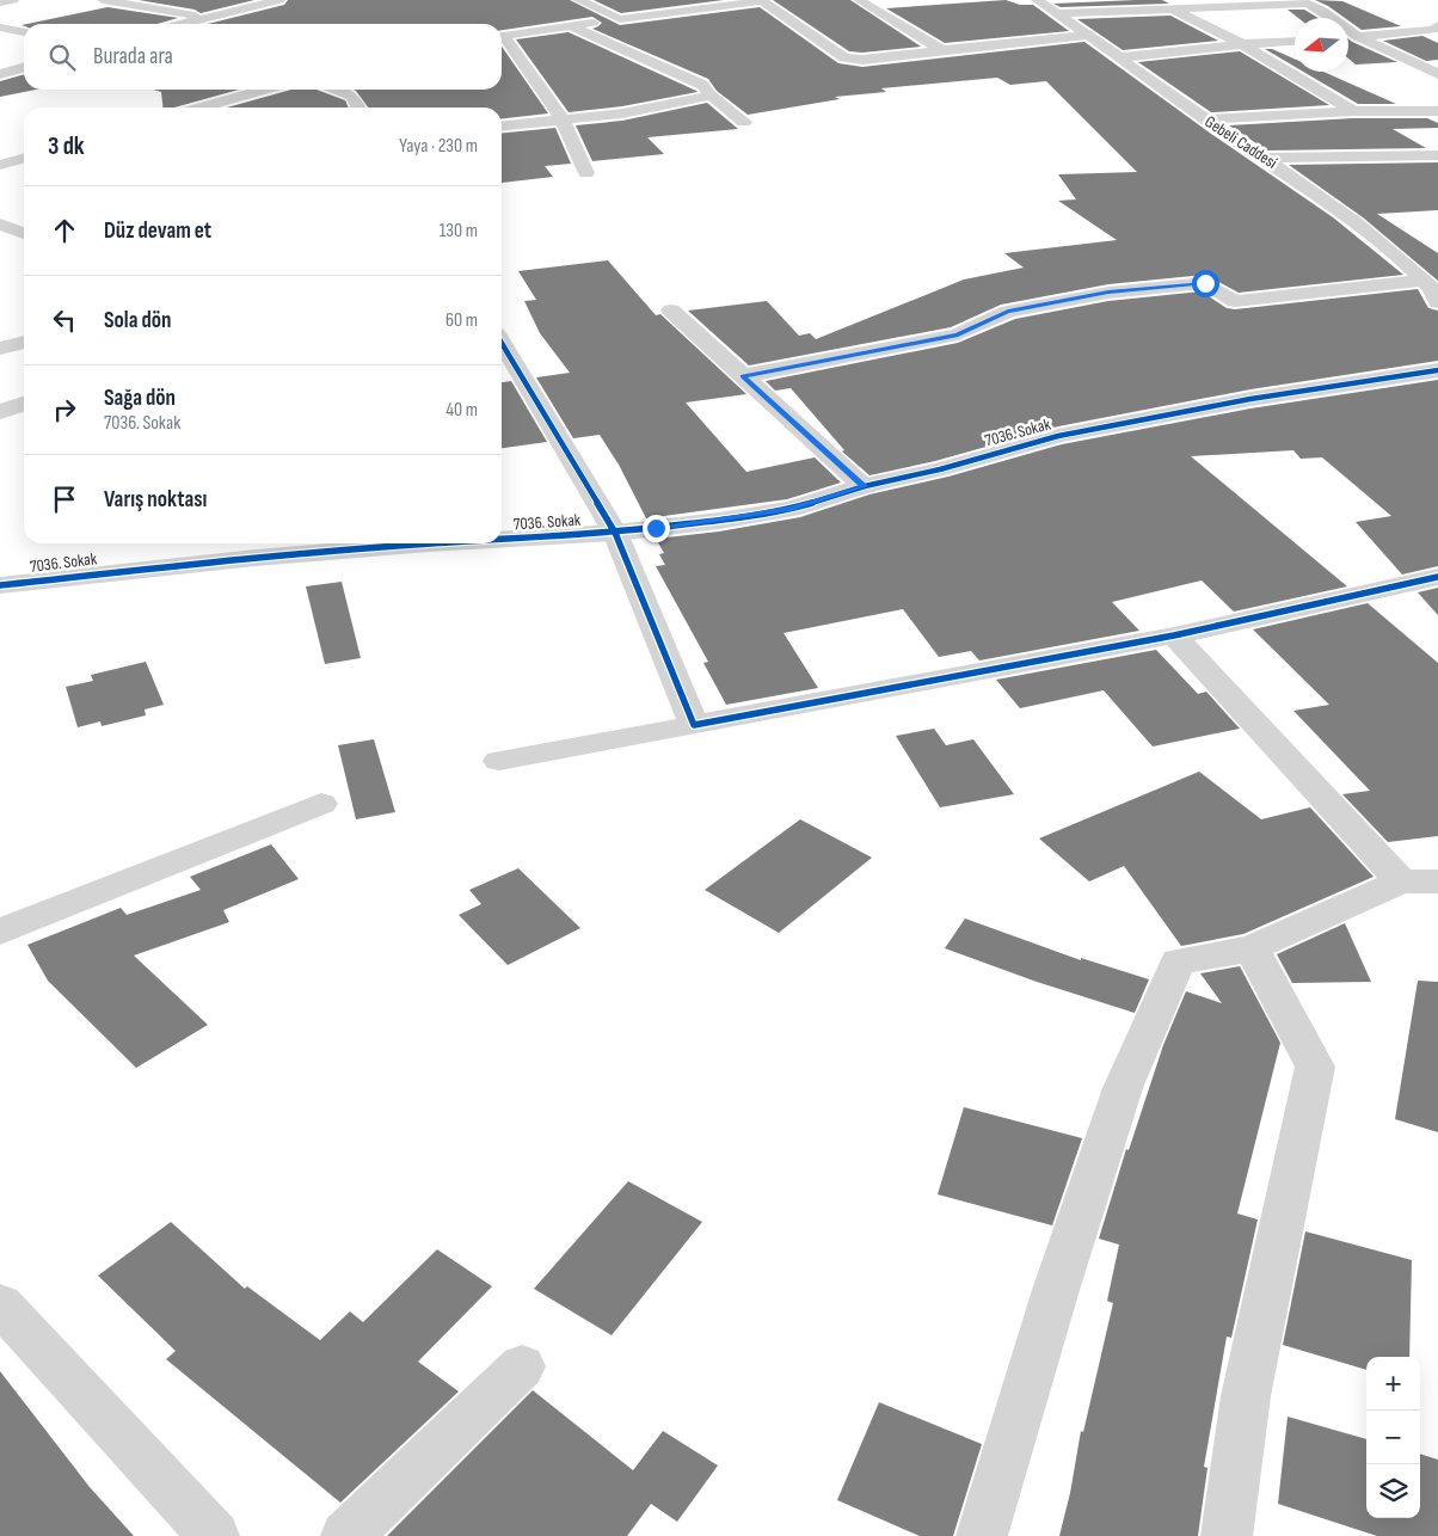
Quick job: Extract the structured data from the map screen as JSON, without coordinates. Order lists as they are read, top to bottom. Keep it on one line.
{"streets":{"street":["Gebeli Caddesi","7036. Sokak"]},"north":"left","page":{"search":"Burada ara","heading":["3 dk","Yaya · 230 m"],"list":[["Düz devam et","130 m"],["Sola dön","60 m"],["Sağa dön","7036. Sokak","40 m"],"Varış noktası"],"map_buttons":["+","−"]}}
